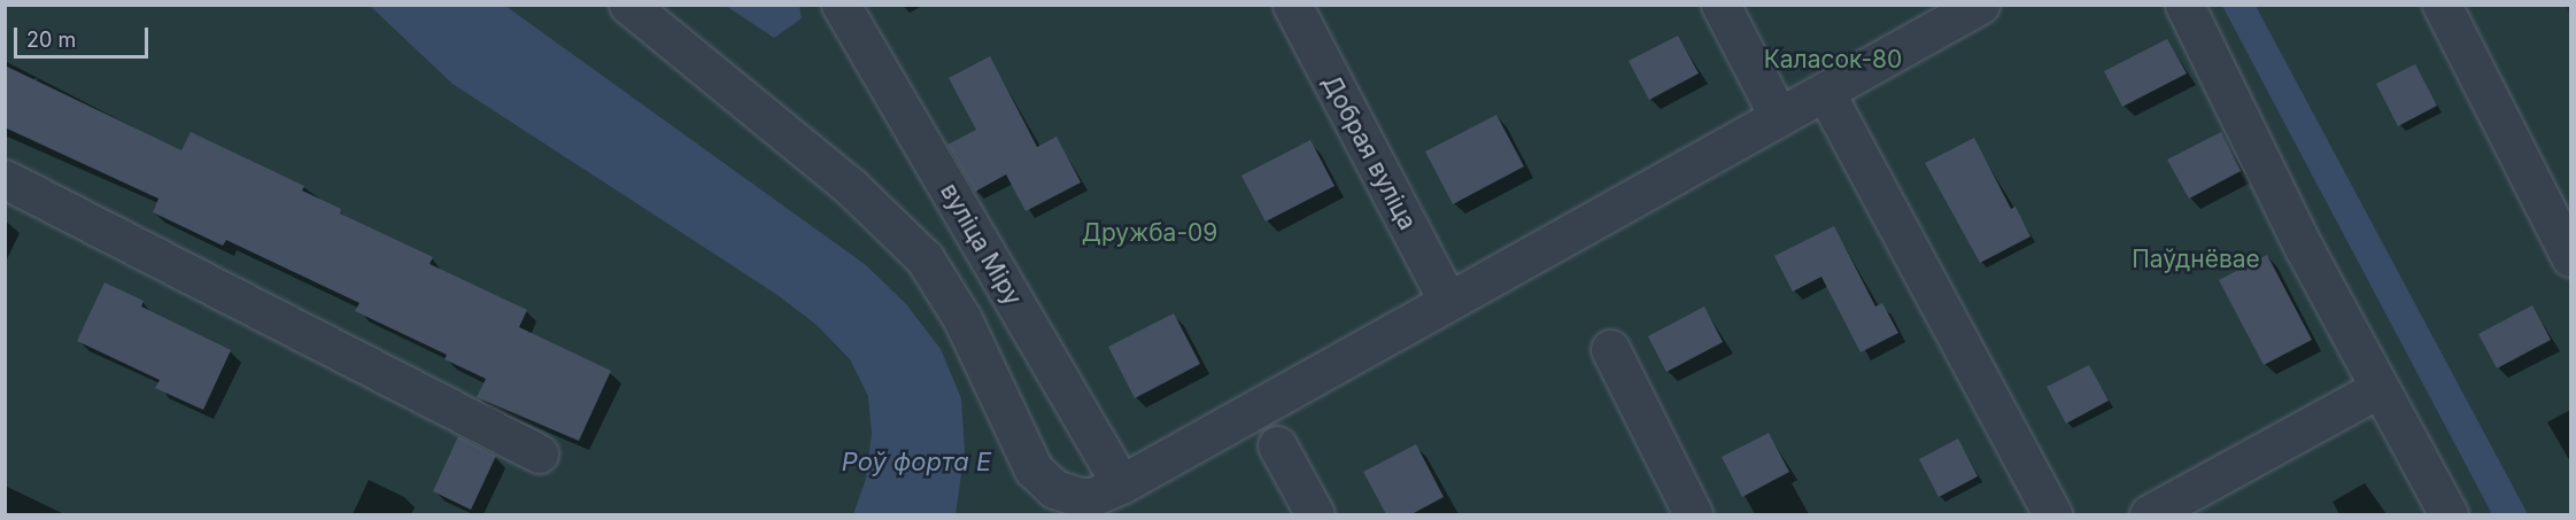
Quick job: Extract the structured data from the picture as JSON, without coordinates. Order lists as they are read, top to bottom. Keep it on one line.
{"streets":{"lane":["Добрая вуліца","вуліца Міру"]},"water":["Роў форта Е"],"parks":["Каласок-80","Дружба-09","Паўднёвае"],"scale_bar":"20 m"}
